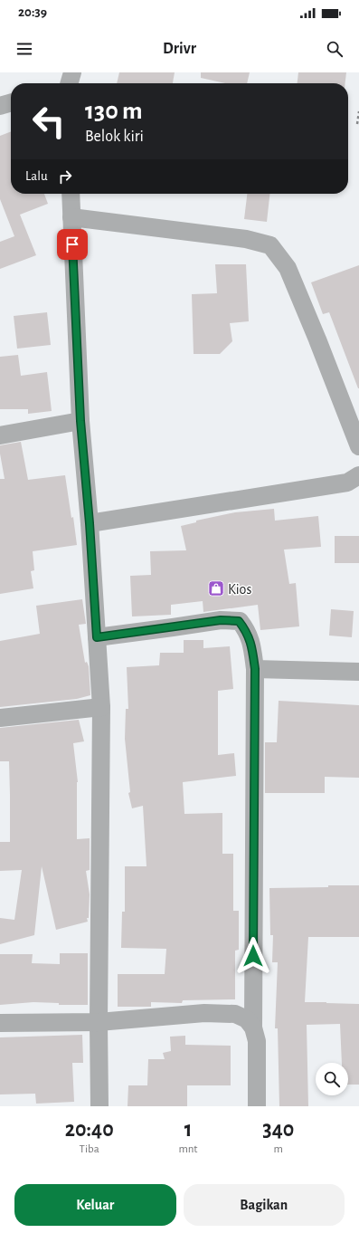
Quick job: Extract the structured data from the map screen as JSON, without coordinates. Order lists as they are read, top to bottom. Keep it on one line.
{"places":{"shop":["Kios"]},"page":{"status":"20:39","header":"Drivr","turn":["130 m","Belok kiri"],"then":"Lalu","eta":["20:40","Tiba","1","mnt","340","m"],"buttons":["Keluar","Bagikan"]}}
